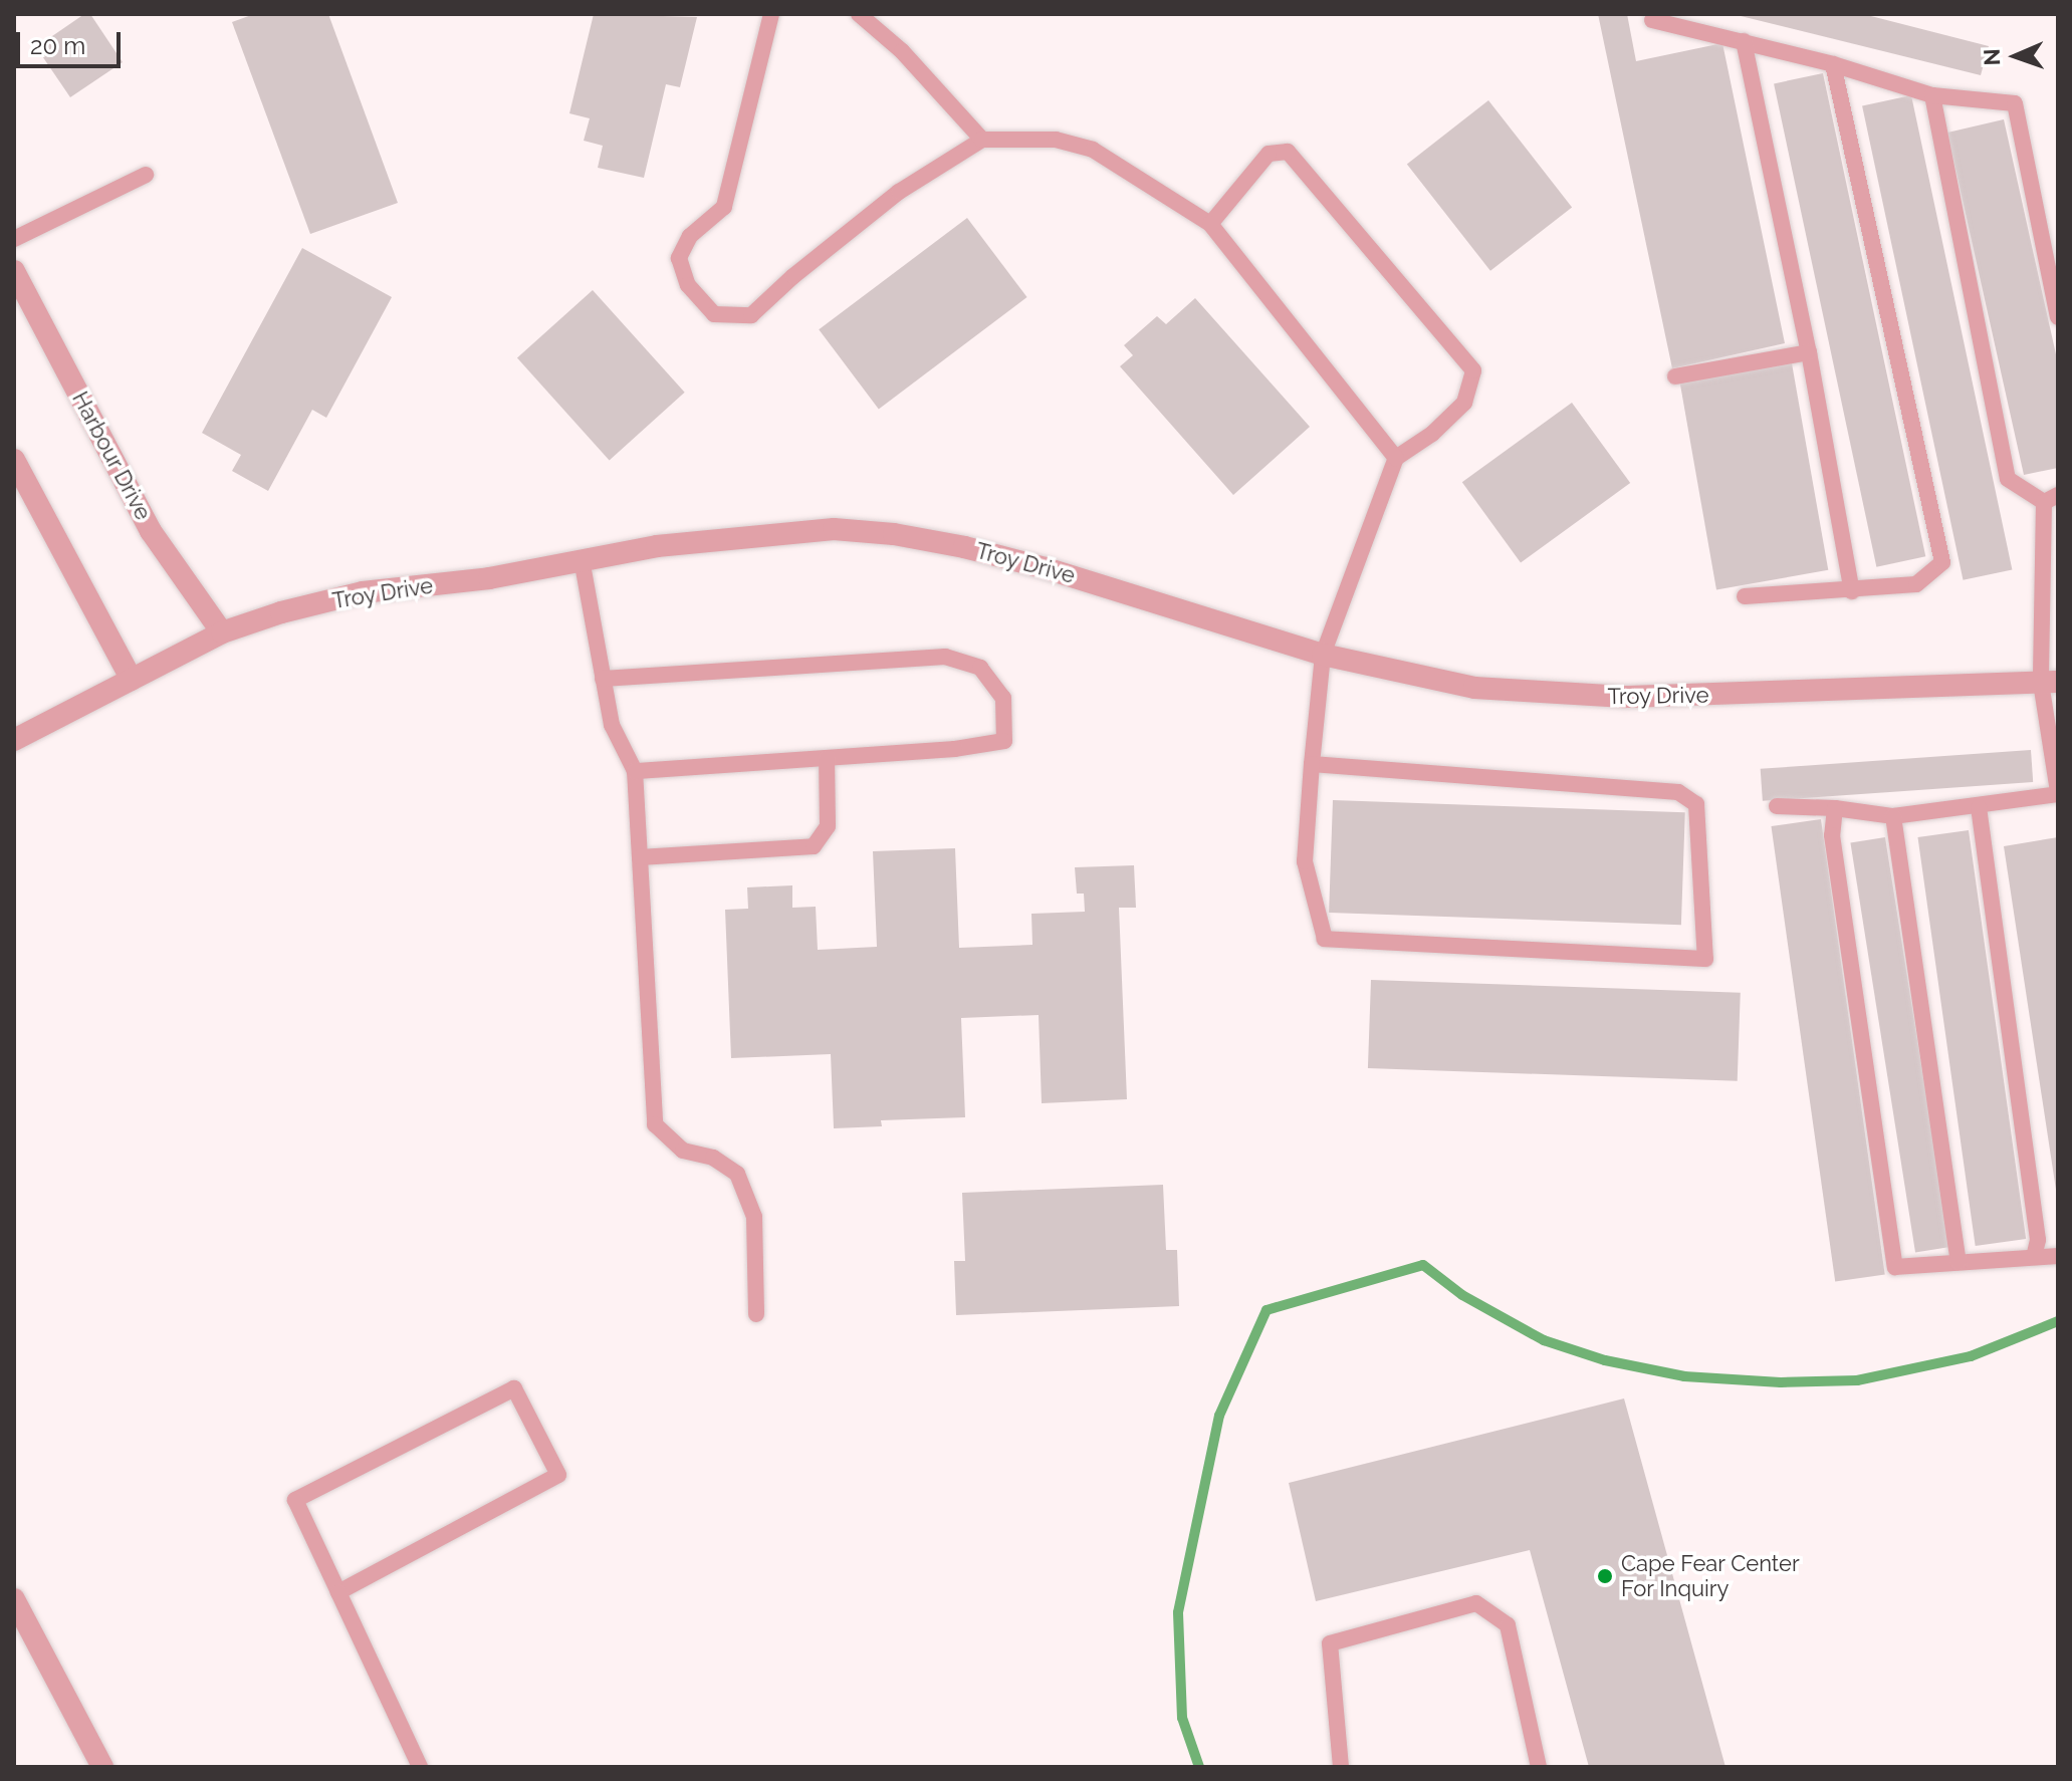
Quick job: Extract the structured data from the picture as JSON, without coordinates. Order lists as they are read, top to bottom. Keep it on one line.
{"streets":{"street":["Harbour Drive","Troy Drive"]},"crossings":[["Harbour Drive","Troy Drive"]],"places":["Cape Fear Center For Inquiry"],"scale_bar":"20 m","north":"left"}
